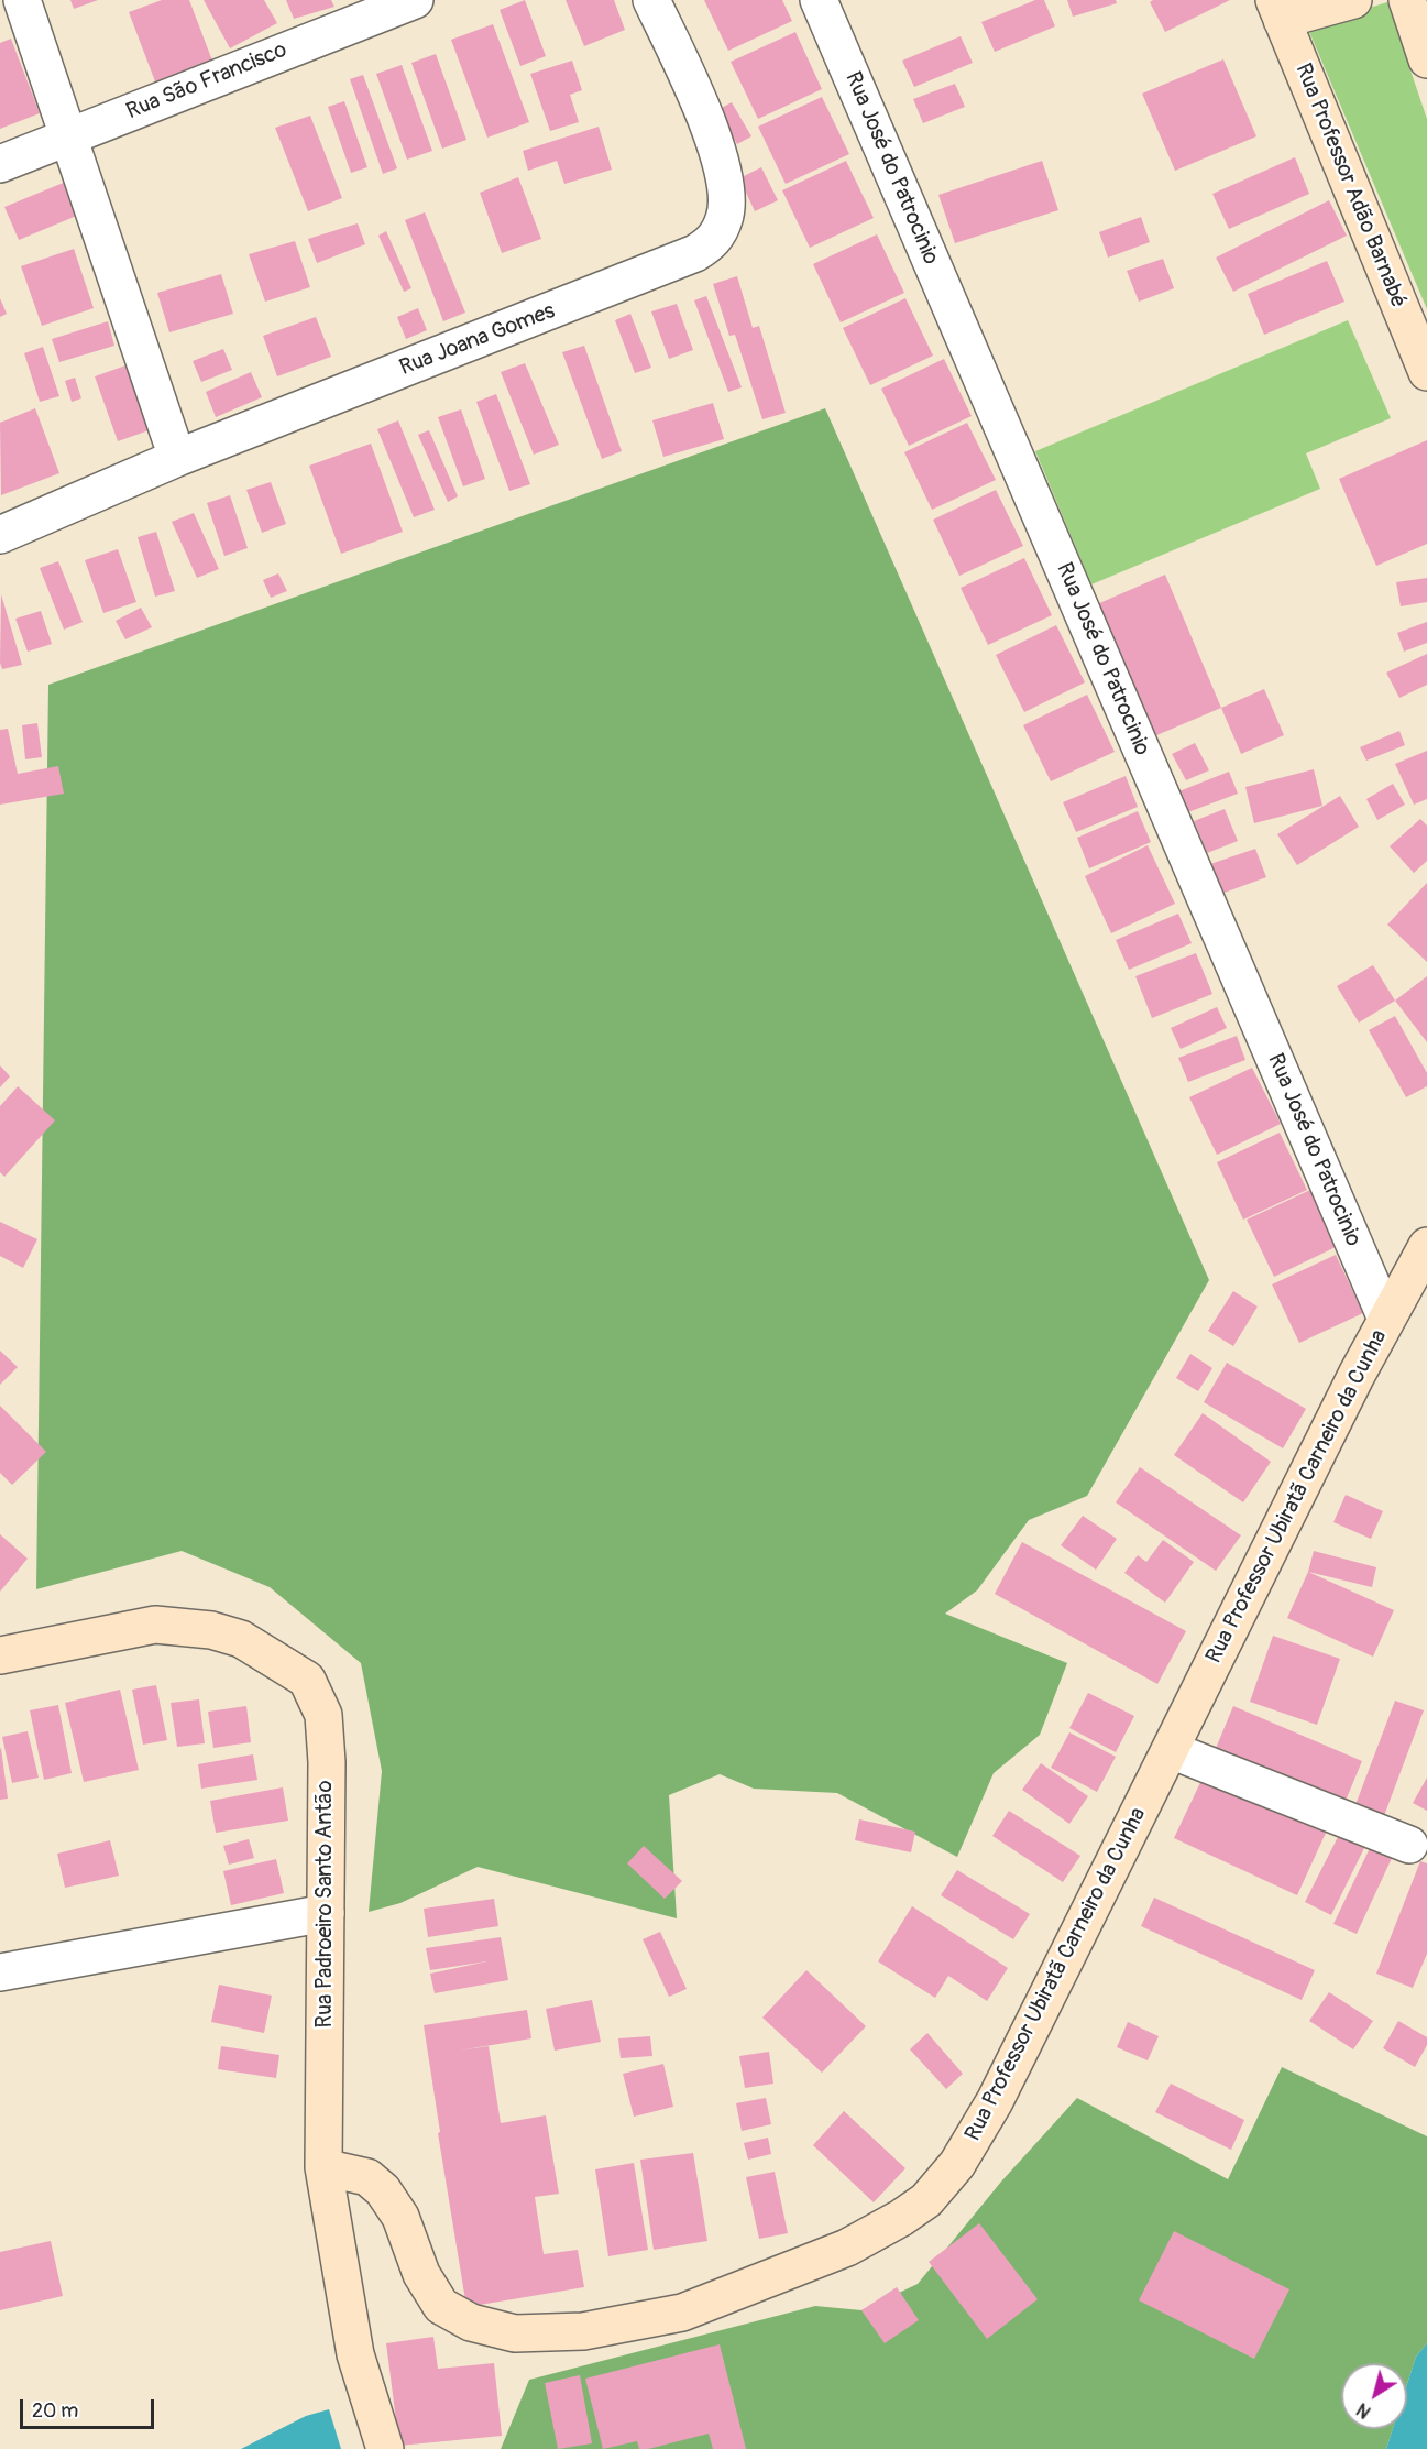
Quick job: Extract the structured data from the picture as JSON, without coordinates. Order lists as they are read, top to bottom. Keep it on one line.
{"streets":{"street":["Rua São Francisco","Rua José do Patrocinio","Rua Professor Adão Barnabé","Rua Joana Gomes","Rua Professor Ubiratã Carneiro da Cunha","Rua Padroeiro Santo Antão"]},"crossings":[["Rua José do Patrocinio","Rua Professor Ubiratã Carneiro da Cunha"],["Rua Professor Ubiratã Carneiro da Cunha","Rua Padroeiro Santo Antão"]],"scale_bar":"20 m","north":"bottom left"}
